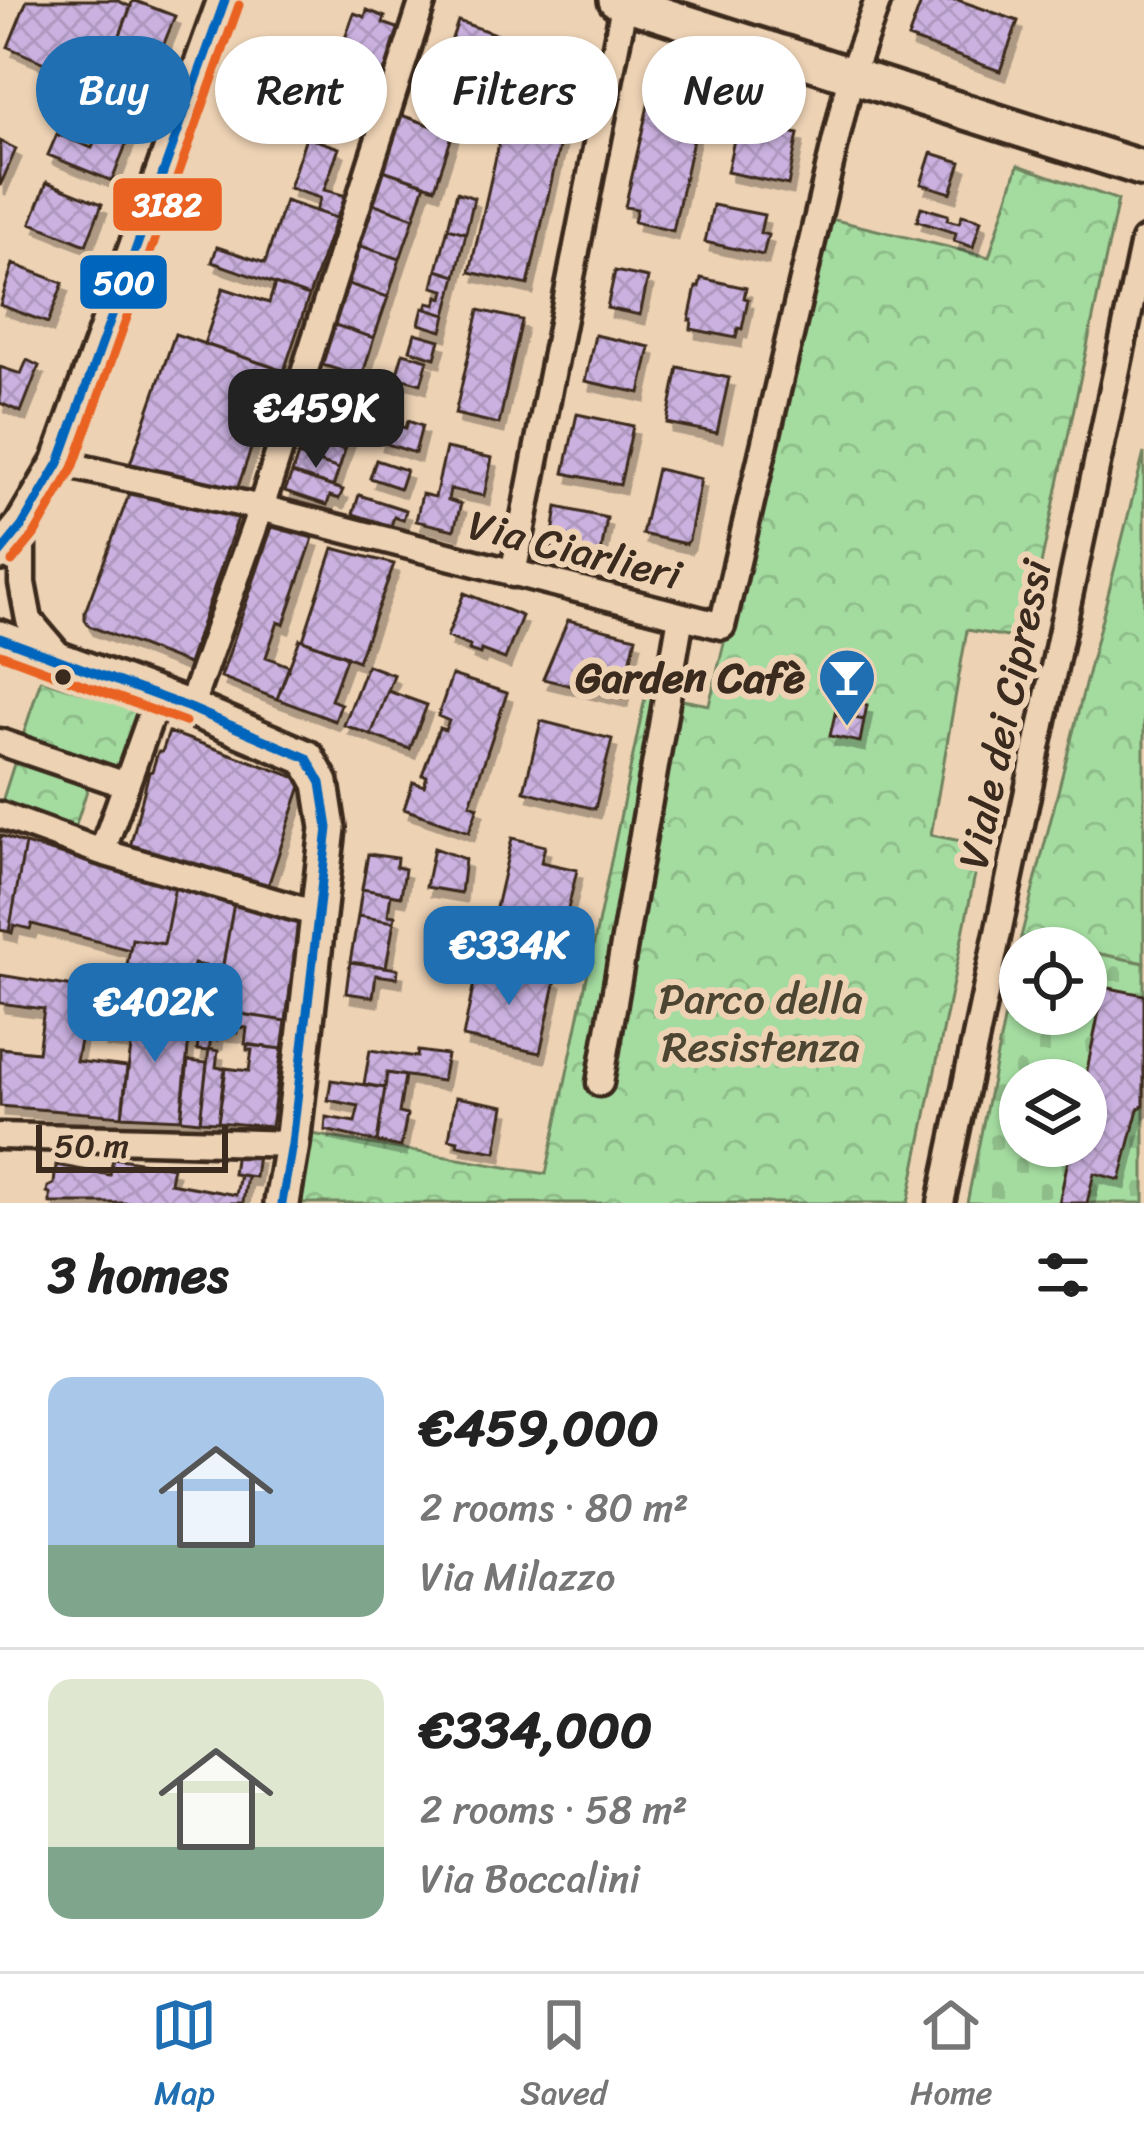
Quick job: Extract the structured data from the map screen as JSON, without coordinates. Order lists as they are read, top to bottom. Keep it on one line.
{"streets":{"street":["Via Ciarlieri","Viale dei Cipressi"]},"parks":["Parco della Resistenza"],"places":{"bar":["Garden Cafè"]},"lines":["transit line 500","transit line 3I82"],"scale_bar":"50 m","page":{"chip":["Buy","Rent","Filters","New"],"price":["€459K","€334K","€402K"],"scale":"50 m","heading":"3 homes","list":[{"name":"€459,000","note":"2 rooms · 80 m² · Via Milazzo"},{"name":"€334,000","note":"2 rooms · 58 m² · Via Boccalini"}],"tabs":["Map","Saved","Home"]}}
